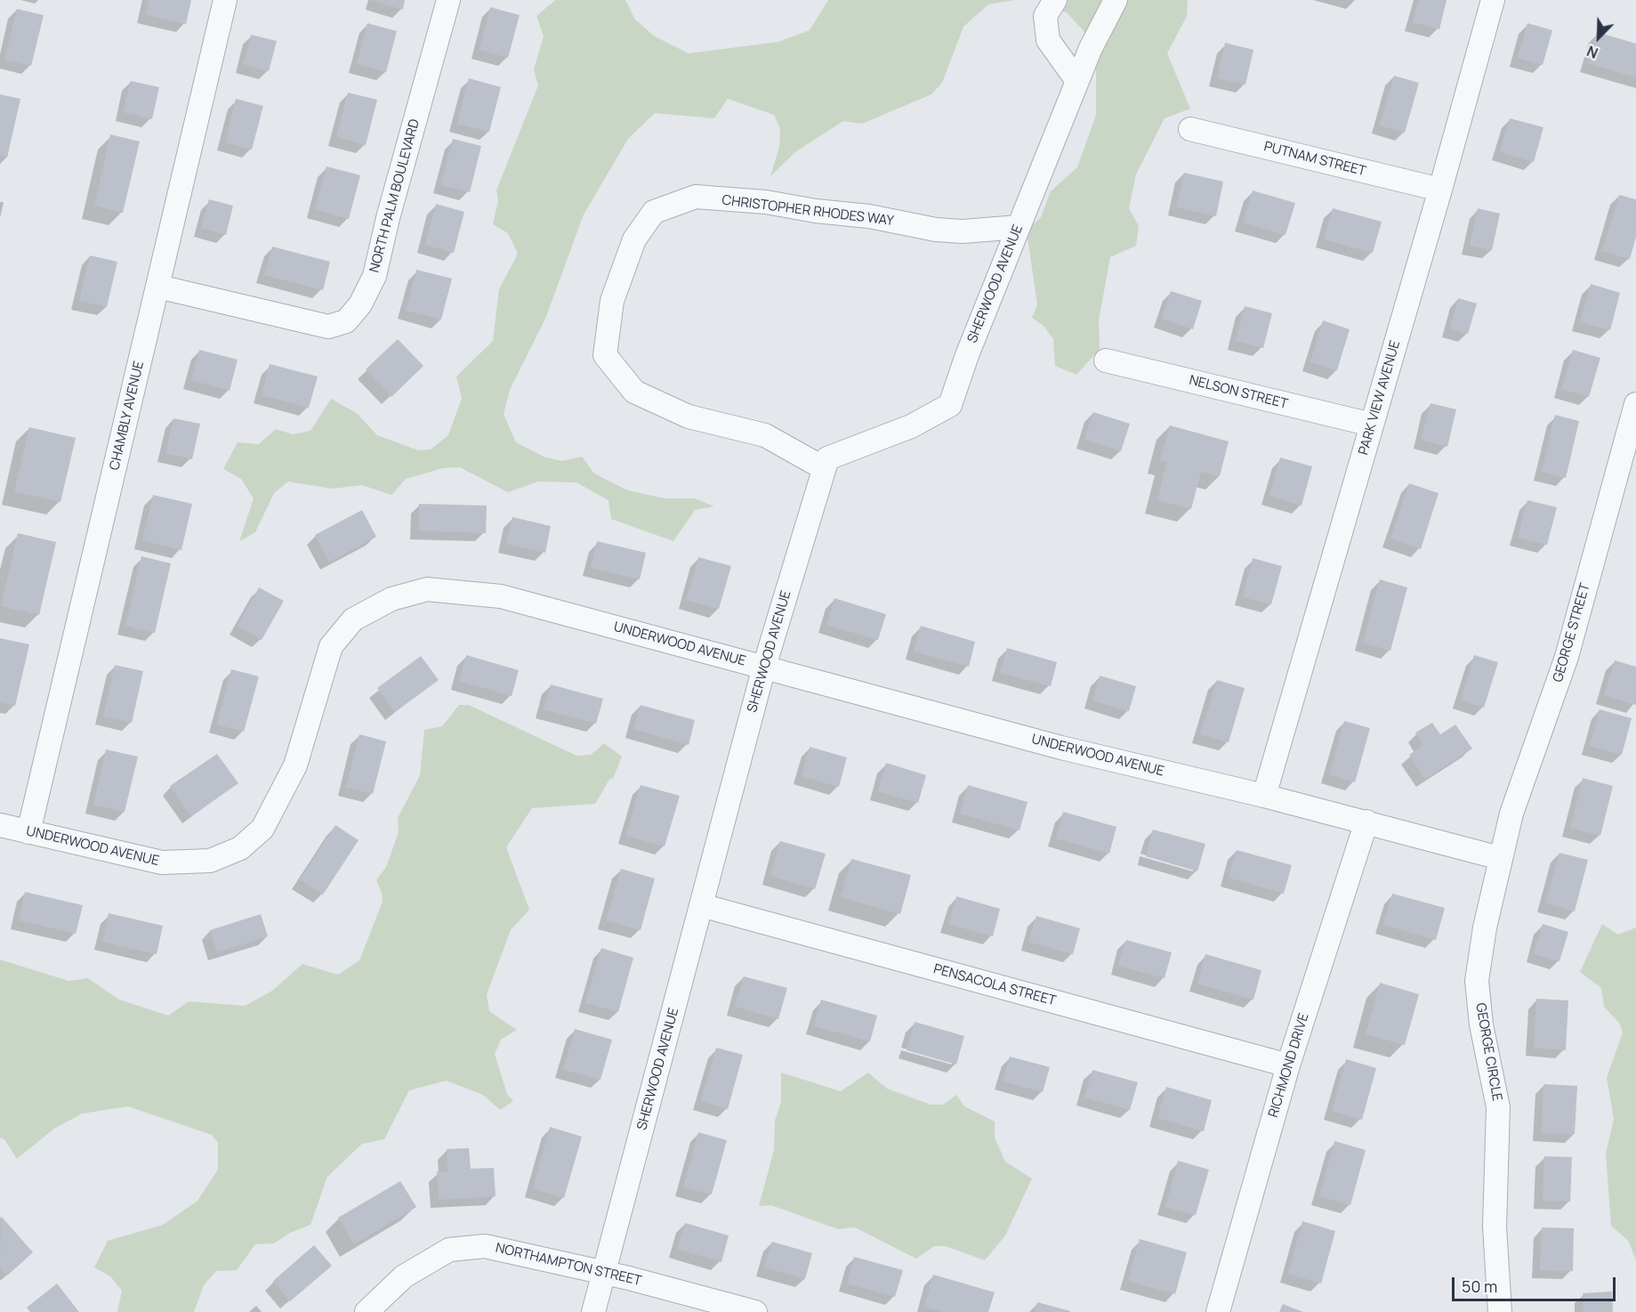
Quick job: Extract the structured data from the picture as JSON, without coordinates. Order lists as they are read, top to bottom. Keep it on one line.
{"streets":{"street":["PUTNAM STREET","NORTH PALM BOULEVARD","CHRISTOPHER RHODES WAY","SHERWOOD AVENUE","NELSON STREET","PARK VIEW AVENUE","CHAMBLY AVENUE","GEORGE STREET","UNDERWOOD AVENUE","PENSACOLA STREET","GEORGE CIRCLE","RICHMOND DRIVE","NORTHAMPTON STREET"]},"crossings":[["PUTNAM STREET","PARK VIEW AVENUE"],["NORTH PALM BOULEVARD","CHAMBLY AVENUE"],["CHRISTOPHER RHODES WAY","SHERWOOD AVENUE"],["SHERWOOD AVENUE","UNDERWOOD AVENUE"],["SHERWOOD AVENUE","PENSACOLA STREET"],["SHERWOOD AVENUE","NORTHAMPTON STREET"],["NELSON STREET","PARK VIEW AVENUE"],["PARK VIEW AVENUE","UNDERWOOD AVENUE"],["CHAMBLY AVENUE","UNDERWOOD AVENUE"],["GEORGE STREET","UNDERWOOD AVENUE"],["GEORGE STREET","GEORGE CIRCLE"],["UNDERWOOD AVENUE","GEORGE CIRCLE"],["UNDERWOOD AVENUE","RICHMOND DRIVE"],["PENSACOLA STREET","RICHMOND DRIVE"]],"scale_bar":"50 m","north":"bottom left"}
